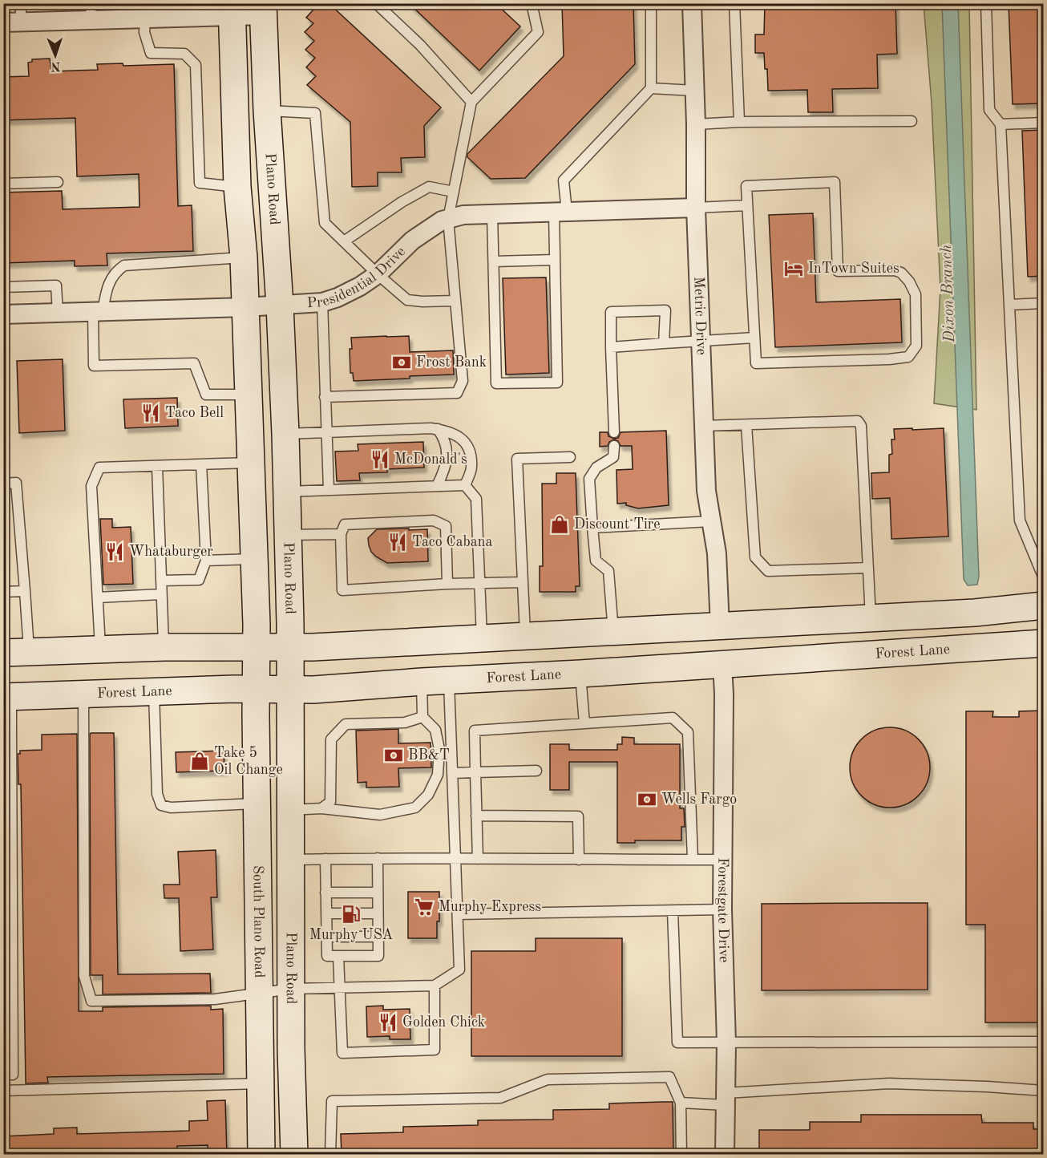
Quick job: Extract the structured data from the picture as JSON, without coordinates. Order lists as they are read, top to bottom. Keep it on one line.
{"streets":{"main road":["Plano Road","Forest Lane","South Plano Road"],"street":["Presidential Drive","Metric Drive","Forestgate Drive"]},"crossings":[["Plano Road","Presidential Drive"],["Plano Road","Forest Lane"],["Presidential Drive","Metric Drive"],["Forest Lane","Forestgate Drive"],["Forest Lane","South Plano Road"]],"water":["Dixon Branch"],"places":{"hotel":["InTown Suites"],"bank":["Frost Bank","BB&T","Wells Fargo"],"restaurant":["Taco Bell","McDonald's","Taco Cabana","Whataburger","Golden Chick"],"shop":["Discount Tire","Take 5 Oil Change"],"supermarket":["Murphy Express"],"fuel station":["Murphy USA"]},"north":"bottom"}
